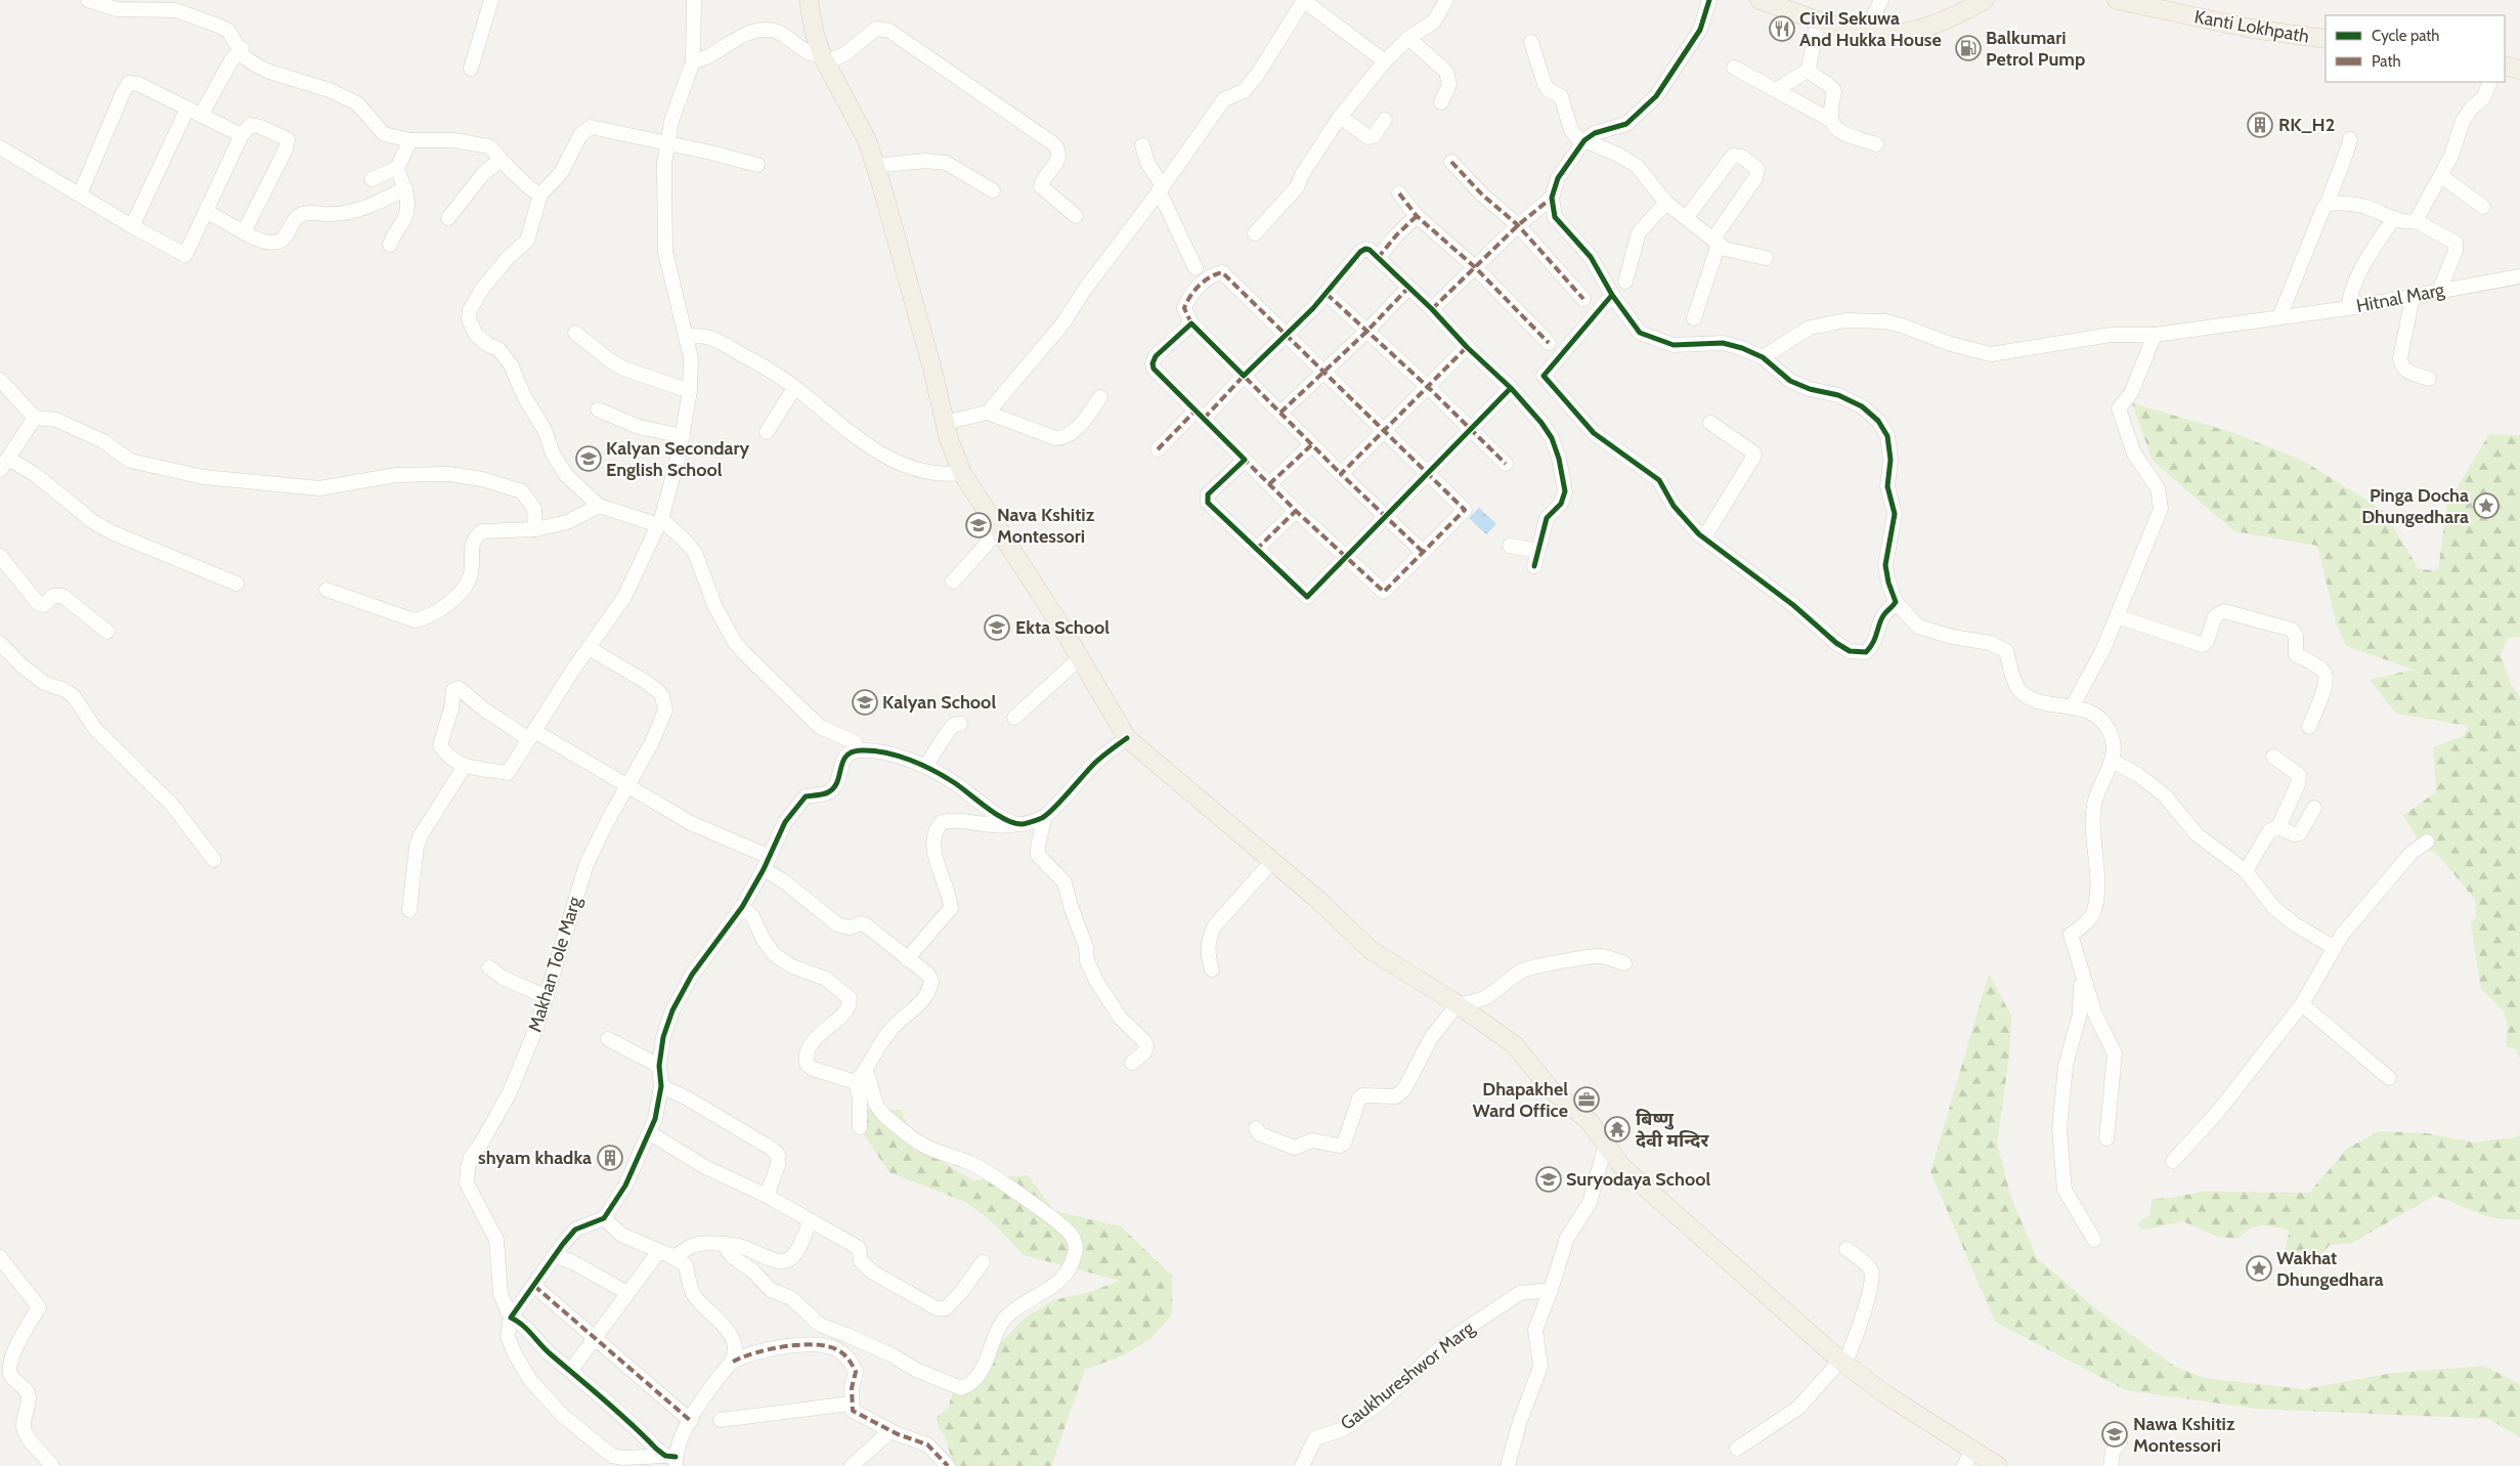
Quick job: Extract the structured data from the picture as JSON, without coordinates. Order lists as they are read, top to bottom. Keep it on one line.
{"streets":{"main road":["Kanti Lokhpath"],"street":["Hitnal Marg","Makhan Tole Marg","Gaukhureshwor Marg"]},"places":{"restaurant":["Civil Sekuwa And Hukka House"],"fuel station":["Balkumari Petrol Pump"],"building":["RK_H2","shyam khadka"],"school or university":["Kalyan Secondary English School","Nava Kshitiz Montessori","Ekta School","Kalyan School","Suryodaya School","Nawa Kshitiz Montessori"],"place":["Pinga Docha Dhungedhara","Wakhat Dhungedhara"],"office":["Dhapakhel Ward Office"],"temple":["बिष्णु देवी मन्दिर"]},"legend":["Cycle path","Path"]}
